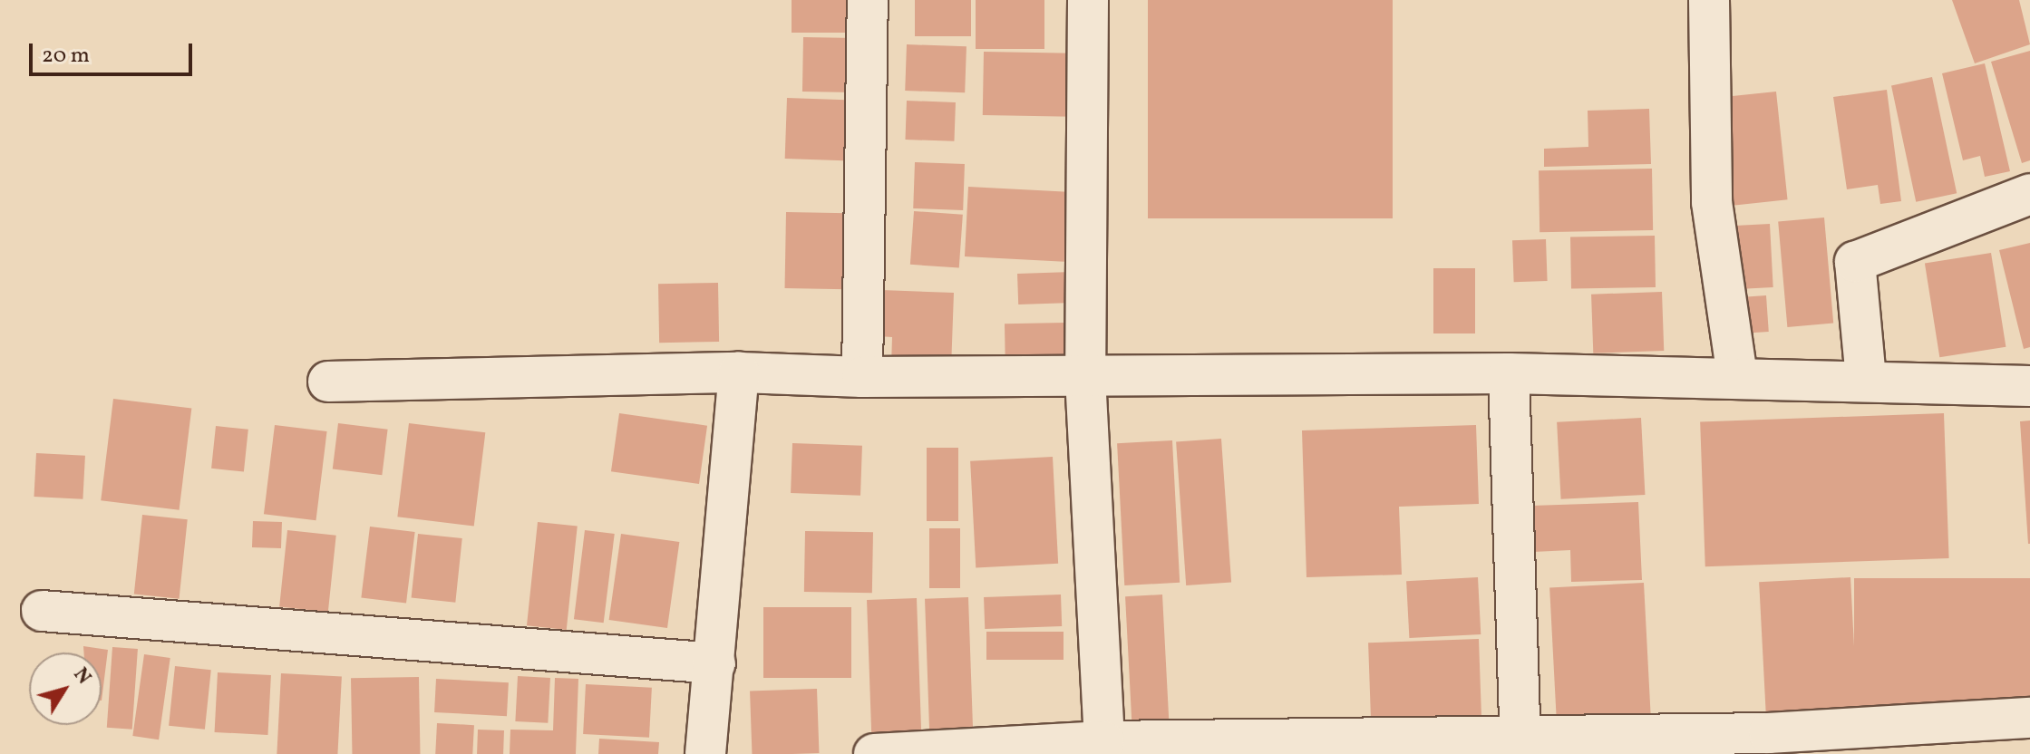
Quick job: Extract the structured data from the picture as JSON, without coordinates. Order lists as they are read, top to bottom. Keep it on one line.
{"scale_bar":"20 m","north":"top right"}
